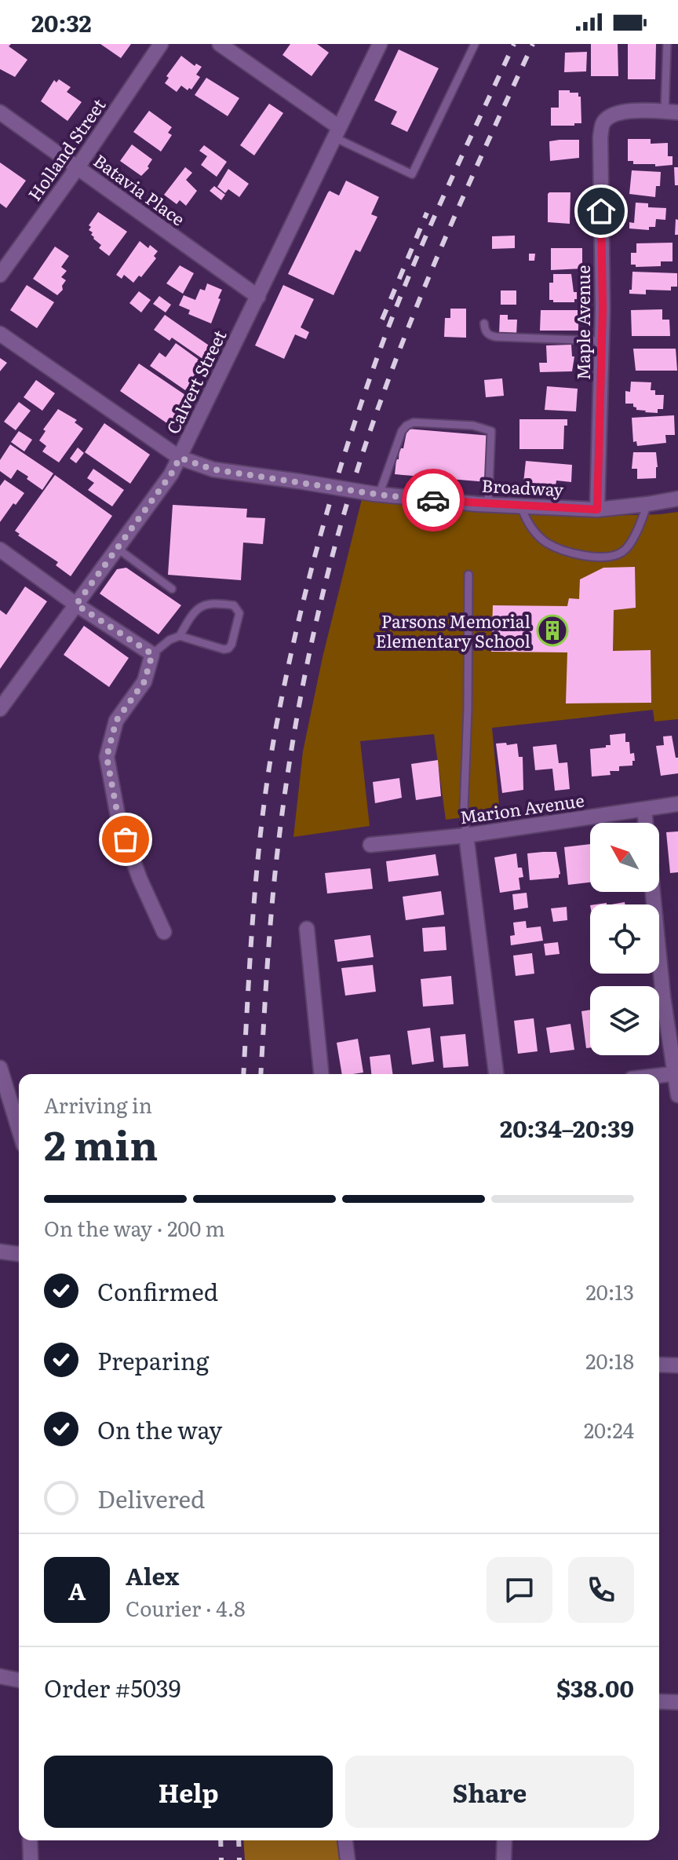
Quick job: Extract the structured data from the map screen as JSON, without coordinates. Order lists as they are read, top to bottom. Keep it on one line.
{"streets":{"street":["Holland Street","Batavia Place","Maple Avenue","Calvert Street","Broadway","Marion Avenue"]},"crossings":[["Holland Street","Batavia Place"],["Batavia Place","Calvert Street"],["Maple Avenue","Broadway"],["Calvert Street","Broadway"]],"places":{"building":["Parsons Memorial Elementary School"]},"north":"top left","page":{"status":"20:32","heading":["2 min","Arriving in","20:34–20:39"],"panel":["Alex","Courier · 4.8","Order #5039","$38.00"],"bar":"On the way · 200 m","list":[["Confirmed","20:13"],["Preparing","20:18"],["On the way","20:24"],"Delivered"],"round":"A","buttons":["Help","Share"]}}
